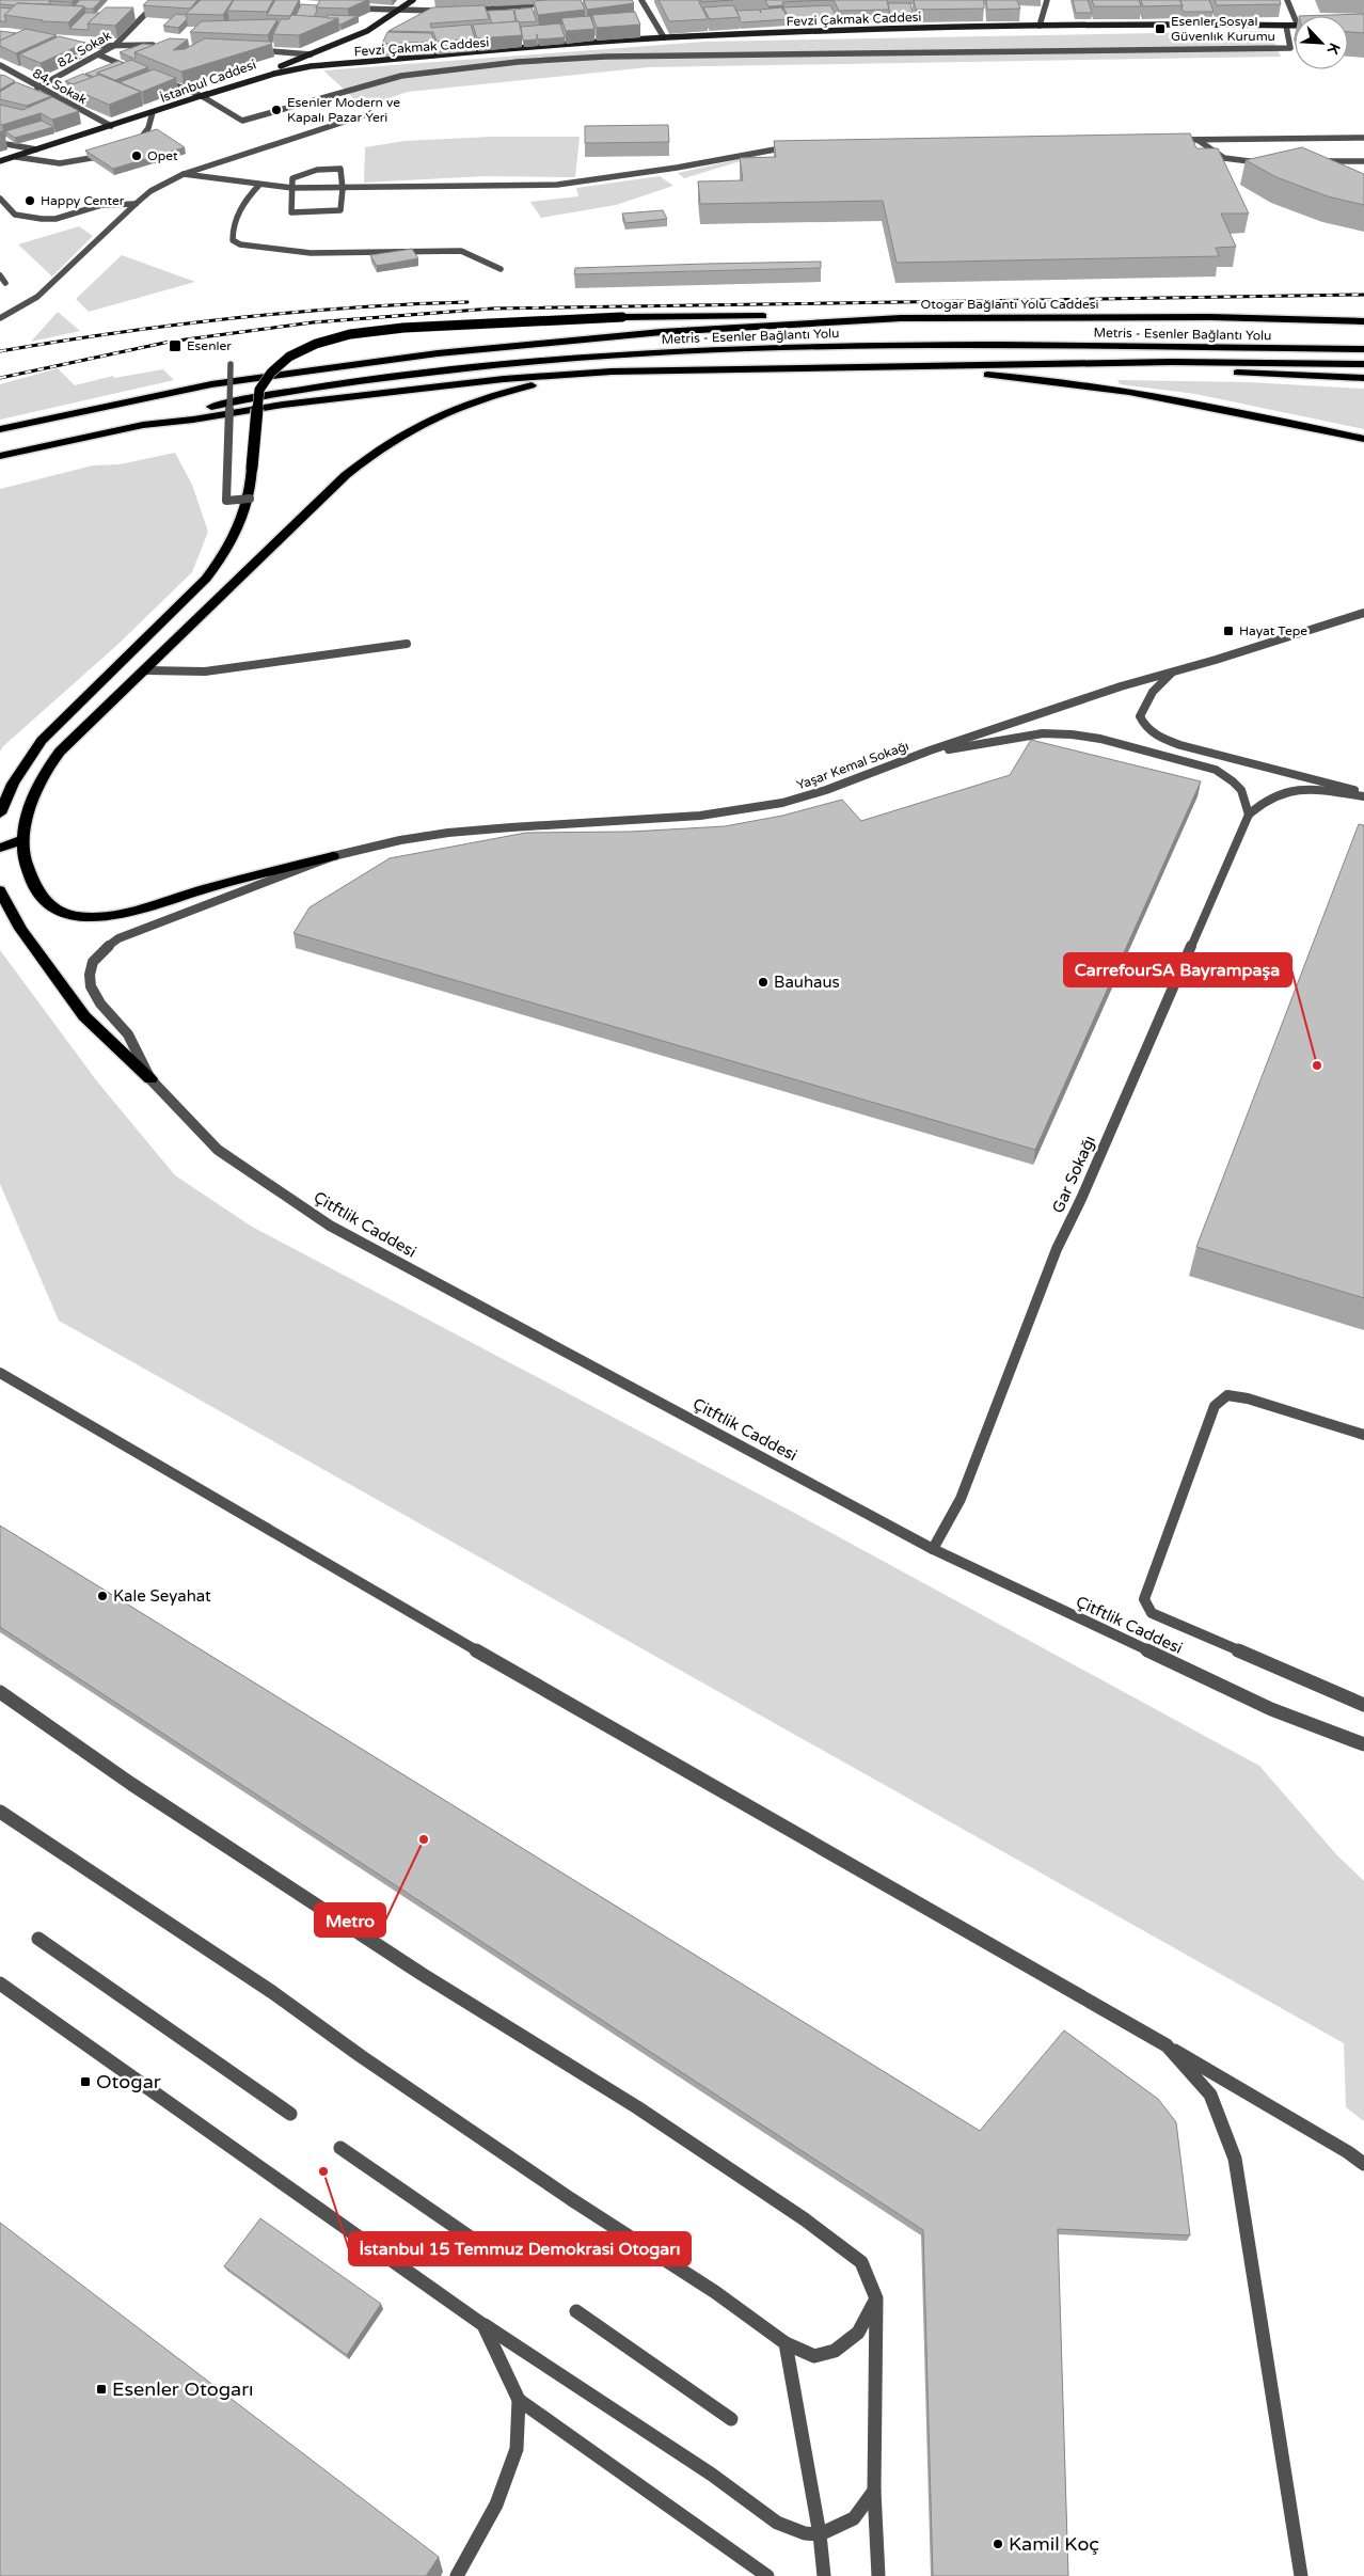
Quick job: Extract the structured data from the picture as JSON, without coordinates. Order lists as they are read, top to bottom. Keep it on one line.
{"streets":{"highway":["Otogar Bağlantı Yolu Caddesi","Metris - Esenler Bağlantı Yolu"],"main road":["Fevzi Çakmak Caddesi","İstanbul Caddesi"],"street":["82. Sokak","84. Sokak","Yaşar Kemal Sokağı","Gar Sokağı","Çitftlik Caddesi"]},"crossings":[["Fevzi Çakmak Caddesi","İstanbul Caddesi"],["82. Sokak","84. Sokak"],["İstanbul Caddesi","84. Sokak"],["Otogar Bağlantı Yolu Caddesi","Metris - Esenler Bağlantı Yolu"],["Yaşar Kemal Sokağı","Çitftlik Caddesi"],["Gar Sokağı","Çitftlik Caddesi"]],"places":{"transit":["Esenler Sosyal Güvenlık Kurumu","Esenler","Hayat Tepe","Otogar","Esenler Otogarı"],"other":["Esenler Modern ve Kapalı Pazar Yeri","Opet","Happy Center","Bauhaus","CarrefourSA Bayrampaşa","Kale Seyahat","Metro","İstanbul 15 Temmuz Demokrasi Otogarı","Kamil Koç"]},"north":"bottom right"}
